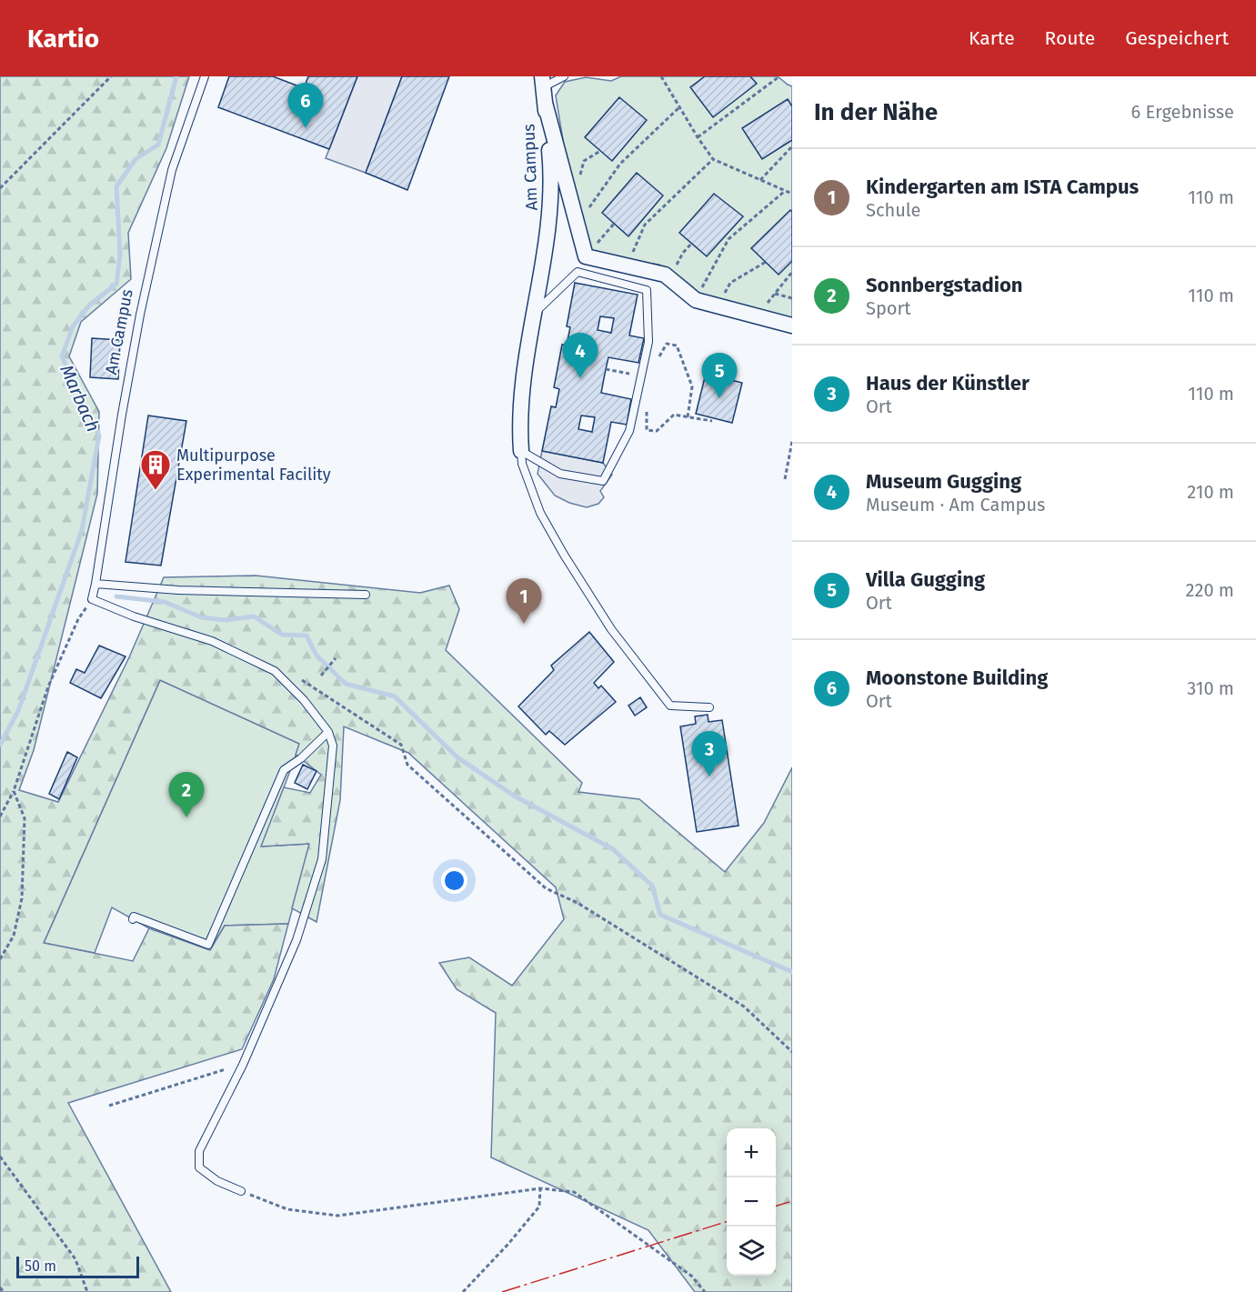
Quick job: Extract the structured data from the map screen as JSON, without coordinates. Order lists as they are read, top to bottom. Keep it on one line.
{"streets":{"street":["Am Campus"]},"water":["Marbach"],"places":{"building":["Multipurpose Experimental Facility"]},"scale_bar":"50 m","page":{"header":"Kartio","nav":["Karte","Route","Gespeichert"],"heading":["In der Nähe","6 Ergebnisse"],"pins":["6","4","5","1","3","2"],"list":[{"mark":"1","name":"Kindergarten am ISTA Campus","note":"Schule","value":"110 m"},{"mark":"2","name":"Sonnbergstadion","note":"Sport","value":"110 m"},{"mark":"3","name":"Haus der Künstler","note":"Ort","value":"110 m"},{"mark":"4","name":"Museum Gugging","note":"Museum · Am Campus","value":"210 m"},{"mark":"5","name":"Villa Gugging","note":"Ort","value":"220 m"},{"mark":"6","name":"Moonstone Building","note":"Ort","value":"310 m"}],"map_buttons":["+","−"],"scale":"50 m"}}
